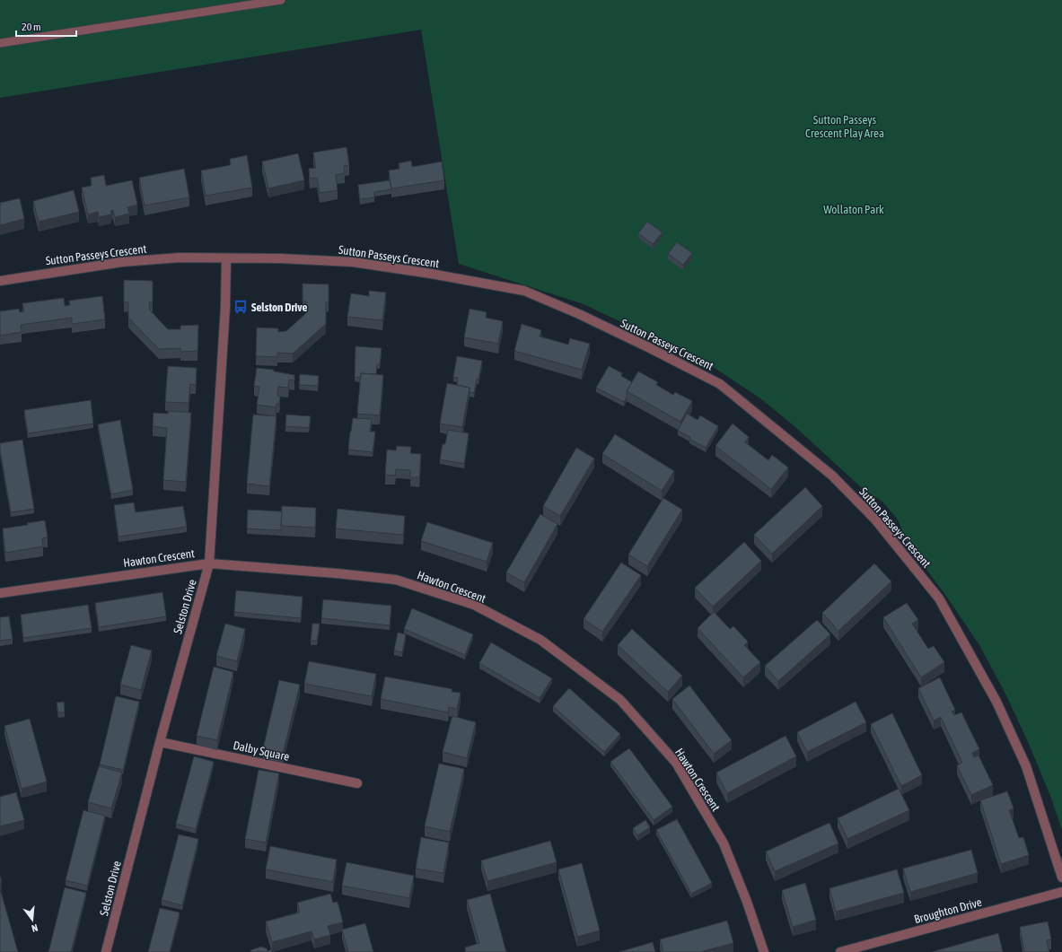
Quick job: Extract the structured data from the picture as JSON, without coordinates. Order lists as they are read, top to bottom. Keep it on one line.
{"streets":{"street":["Sutton Passeys Crescent","Hawton Crescent","Selston Drive","Dalby Square","Broughton Drive"]},"crossings":[["Sutton Passeys Crescent","Selston Drive"],["Hawton Crescent","Selston Drive"],["Selston Drive","Dalby Square"]],"parks":["Sutton Passeys Crescent Play Area","Wollaton Park"],"places":{"bus stop":["Selston Drive"]},"scale_bar":"20 m","north":"bottom"}
